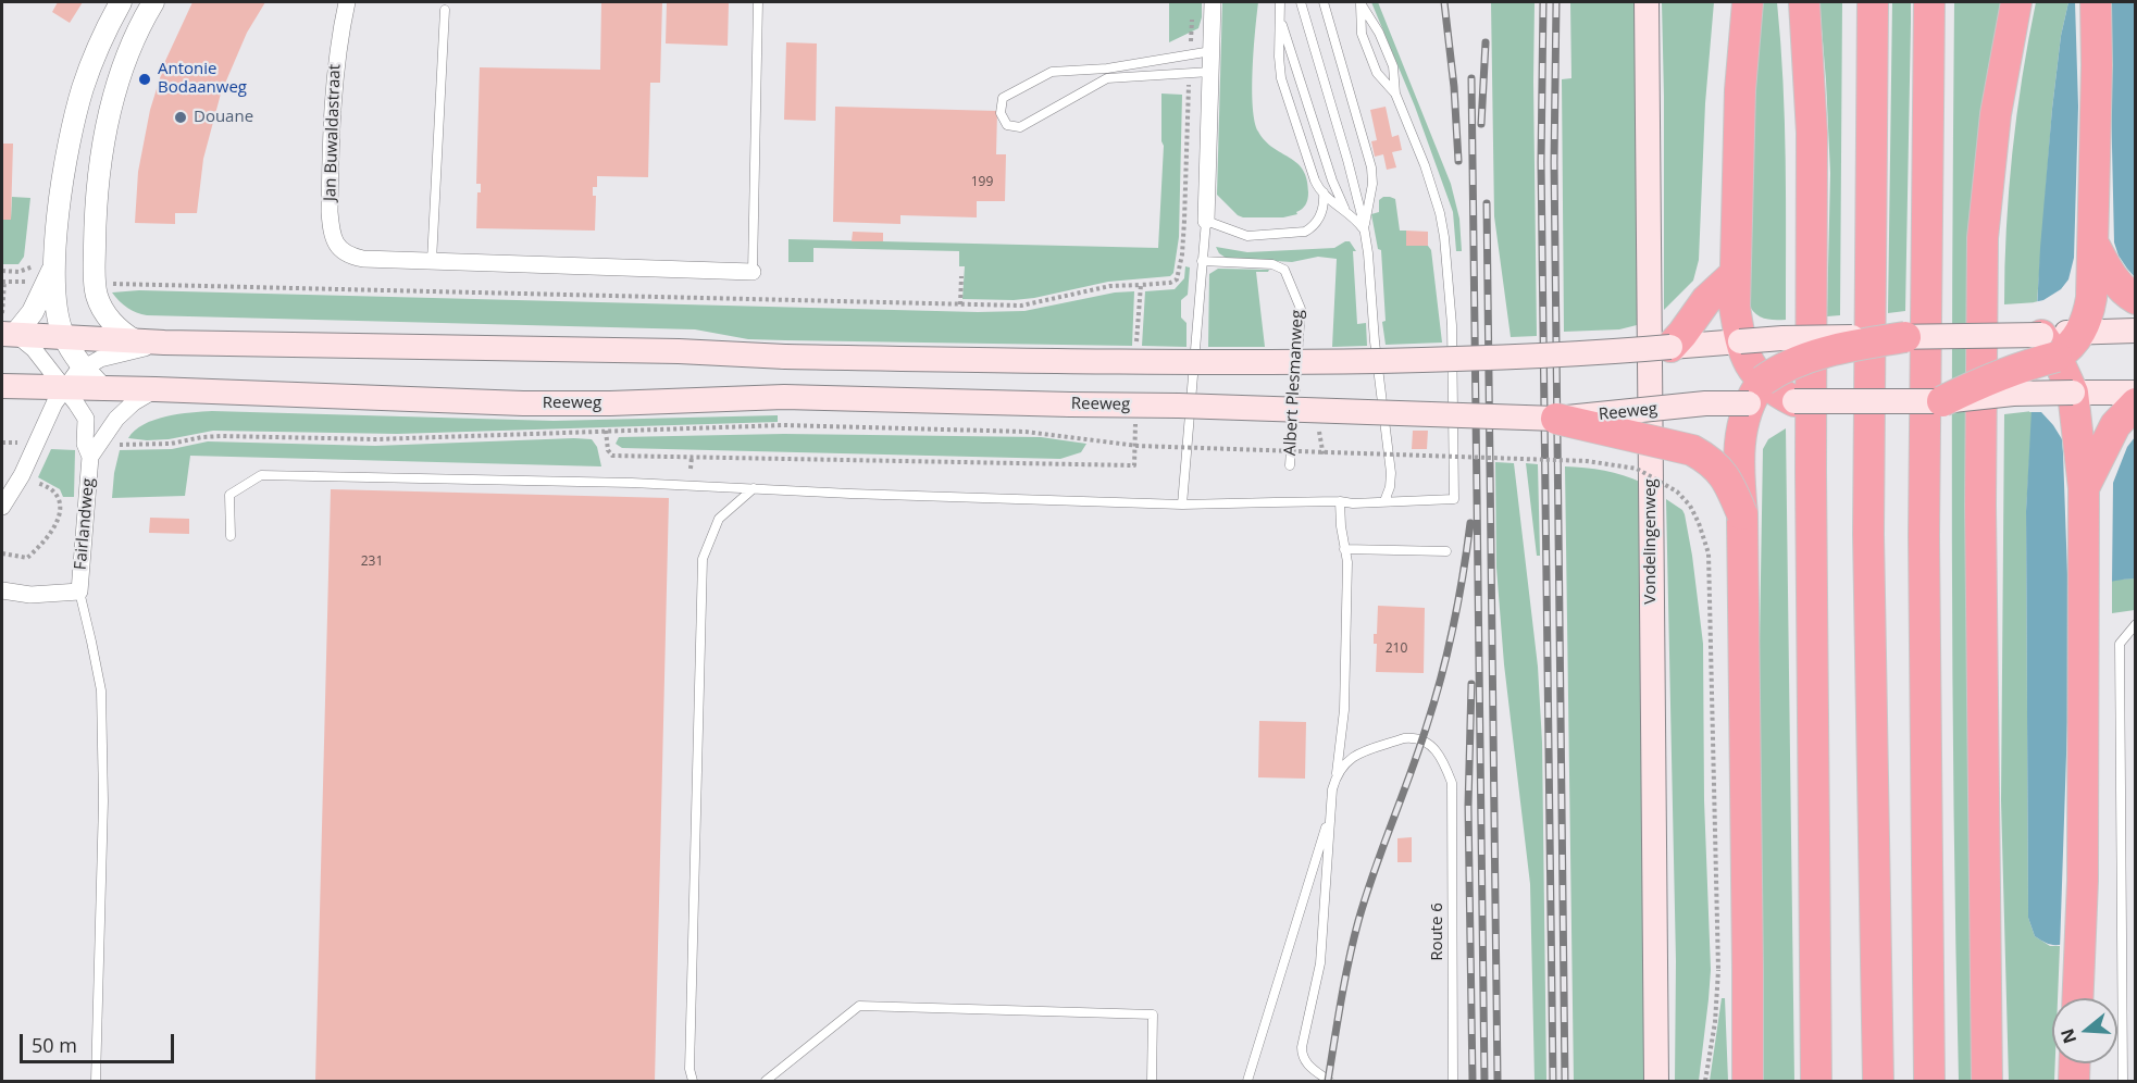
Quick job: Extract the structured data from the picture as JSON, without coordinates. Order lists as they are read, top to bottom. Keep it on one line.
{"streets":{"main road":["Reeweg","Vondelingenweg"],"street":["Jan Buwaldastraat","Fairlandweg"],"lane":["Albert Plesmanweg","Route 6"]},"crossings":[["Reeweg","Fairlandweg"]],"places":["Antonie Bodaanweg","Douane"],"house_numbers":["199","231","210"],"scale_bar":"50 m","north":"left"}
